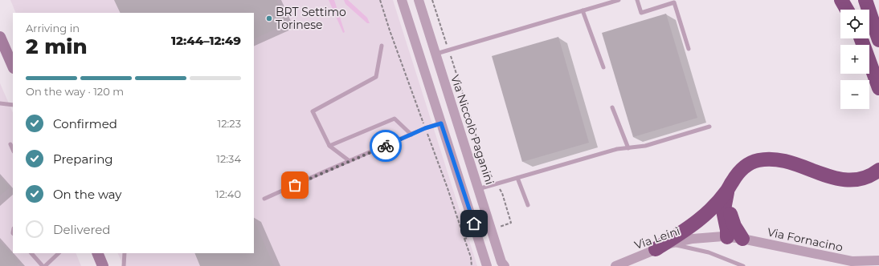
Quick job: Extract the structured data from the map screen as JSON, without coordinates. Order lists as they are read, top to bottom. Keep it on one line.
{"streets":{"street":["Via Niccolò Paganini","Via Leinì","Via Fornacino"]},"crossings":[["Via Leinì","Via Fornacino"]],"places":["BRT Settimo Torinese"],"page":{"map_buttons":["+","−"],"heading":["2 min","Arriving in","12:44–12:49"],"bar":"On the way · 120 m","list":[["Confirmed","12:23"],["Preparing","12:34"],["On the way","12:40"],"Delivered"]}}
